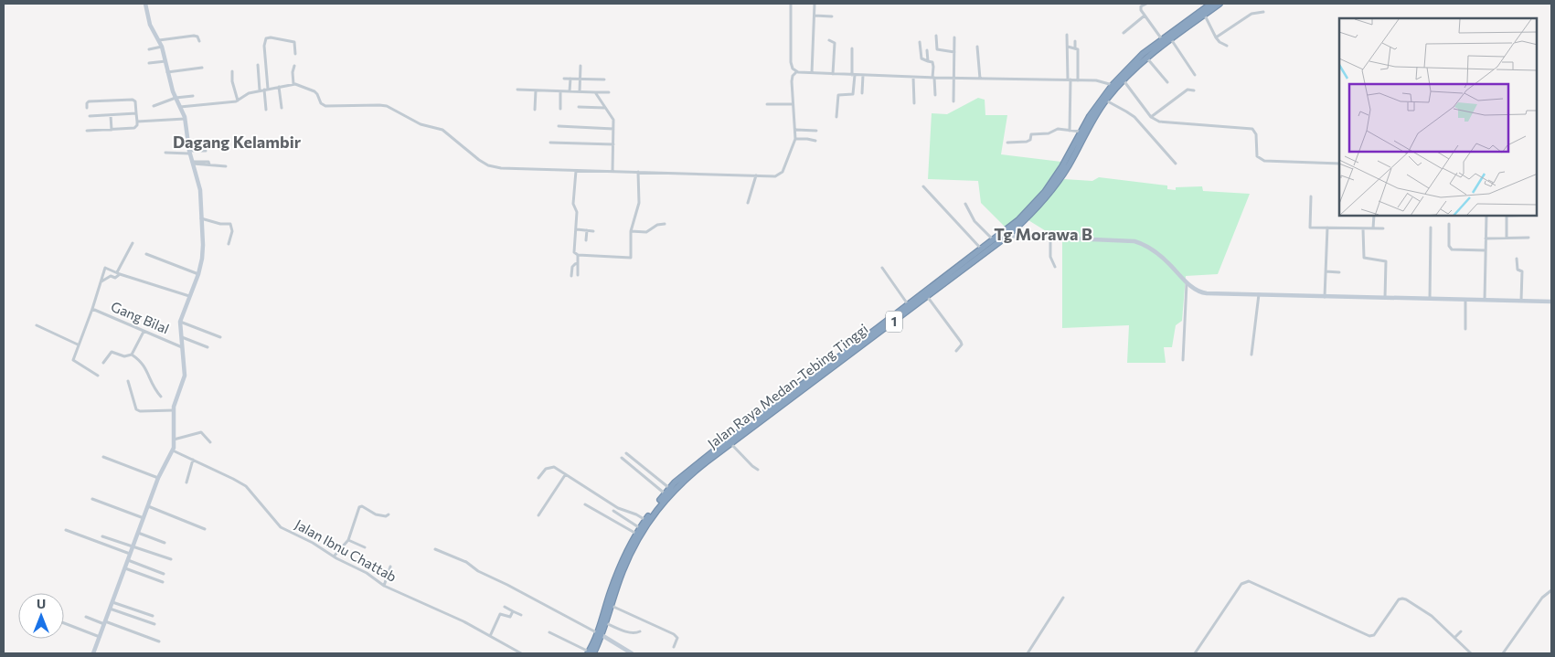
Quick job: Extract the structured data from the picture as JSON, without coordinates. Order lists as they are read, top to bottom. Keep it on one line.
{"streets":{"highway":["1","Jalan Raya Medan-Tebing Tinggi"],"street":["Gang Bilal","Jalan Ibnu Chattab"]},"districts":["Dagang Kelambir","Tg Morawa B"],"north":"top"}
